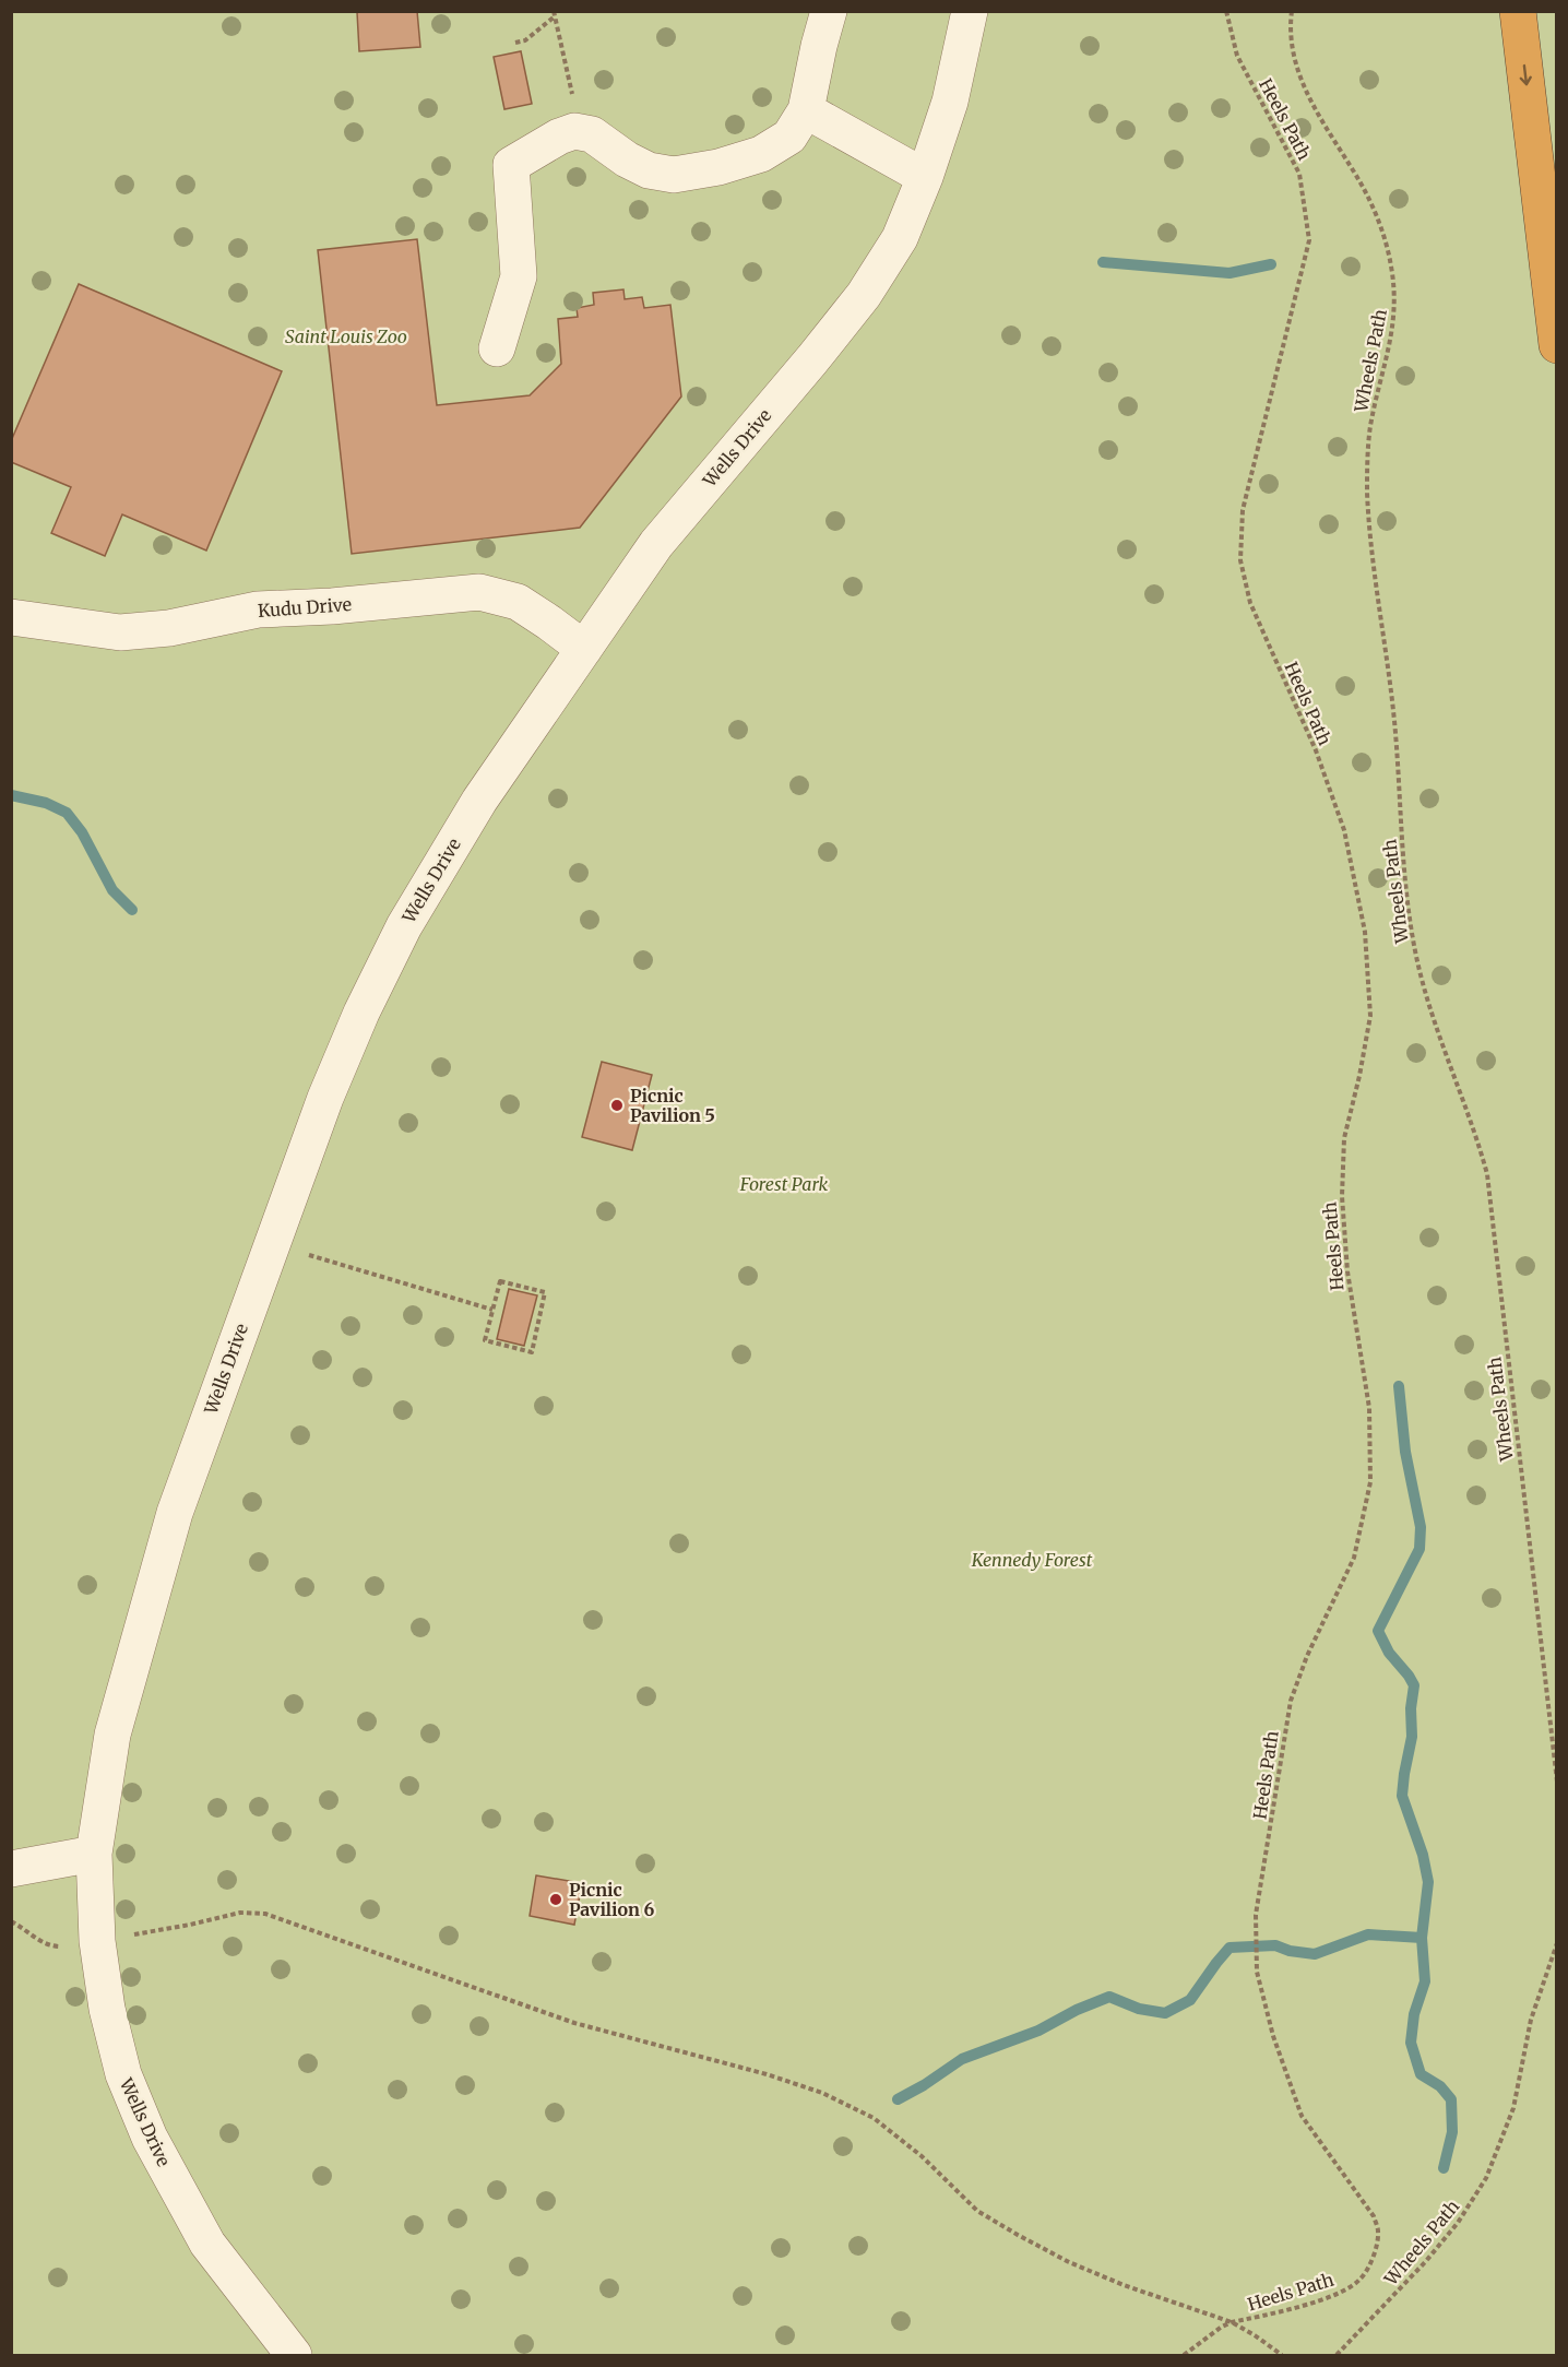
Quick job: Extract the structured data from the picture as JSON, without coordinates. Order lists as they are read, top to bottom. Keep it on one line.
{"streets":{"street":["Wells Drive","Kudu Drive"],"path":["Heels Path","Wheels Path"]},"crossings":[["Wells Drive","Kudu Drive"]],"parks":["Saint Louis Zoo","Forest Park","Kennedy Forest"],"places":["Picnic Pavilion 5","Picnic Pavilion 6"]}
